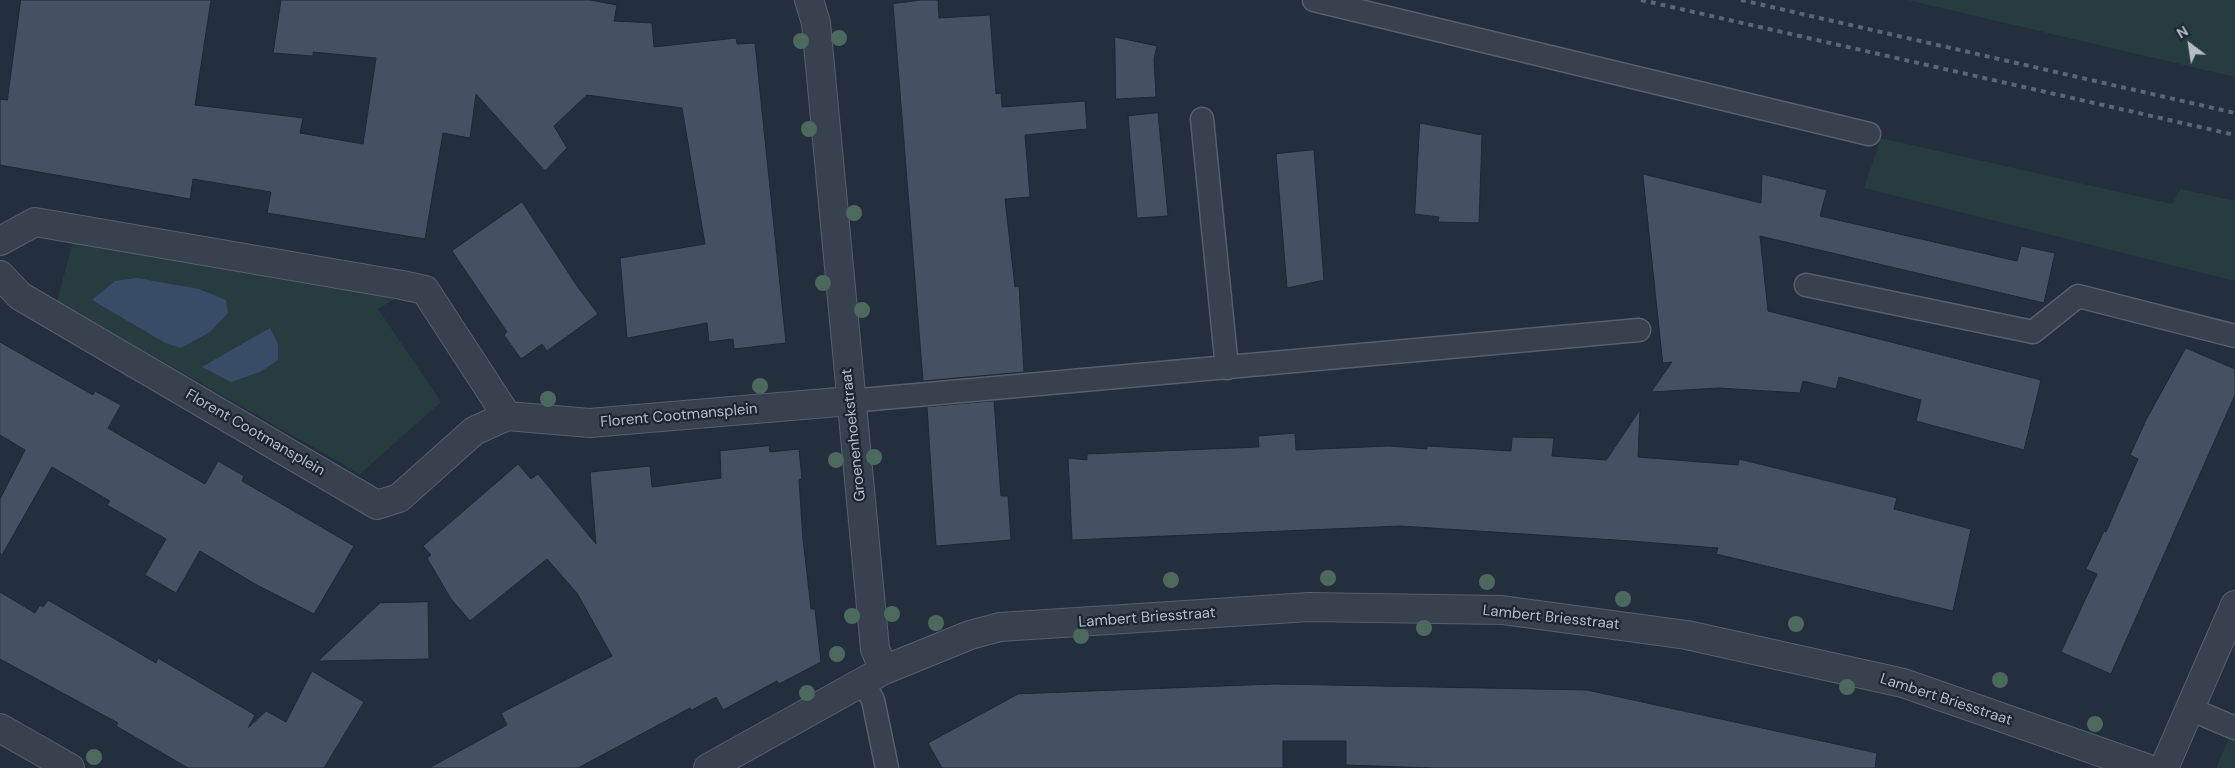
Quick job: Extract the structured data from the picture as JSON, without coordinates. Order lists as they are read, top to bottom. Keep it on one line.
{"streets":{"street":["Florent Cootmansplein","Groenenhoekstraat","Lambert Briesstraat"]},"crossings":[["Florent Cootmansplein","Groenenhoekstraat"],["Groenenhoekstraat","Lambert Briesstraat"]],"north":"top left"}
